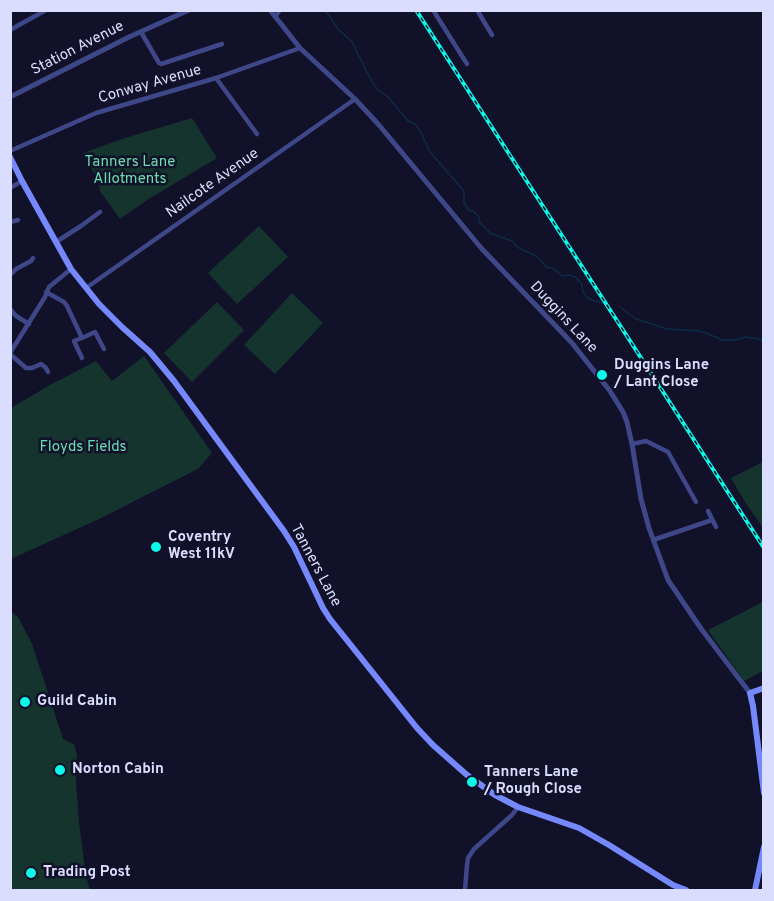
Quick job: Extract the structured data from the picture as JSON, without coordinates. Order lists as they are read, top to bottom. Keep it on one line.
{"streets":{"main road":["Tanners Lane"],"street":["Station Avenue","Conway Avenue","Nailcote Avenue","Duggins Lane"]},"crossings":[["Conway Avenue","Duggins Lane"],["Nailcote Avenue","Duggins Lane"],["Nailcote Avenue","Tanners Lane"]],"parks":["Tanners Lane Allotments","Floyds Fields"],"places":["Duggins Lane / Lant Close","Coventry West 11kV","Guild Cabin","Norton Cabin","Tanners Lane / Rough Close","Trading Post"]}
